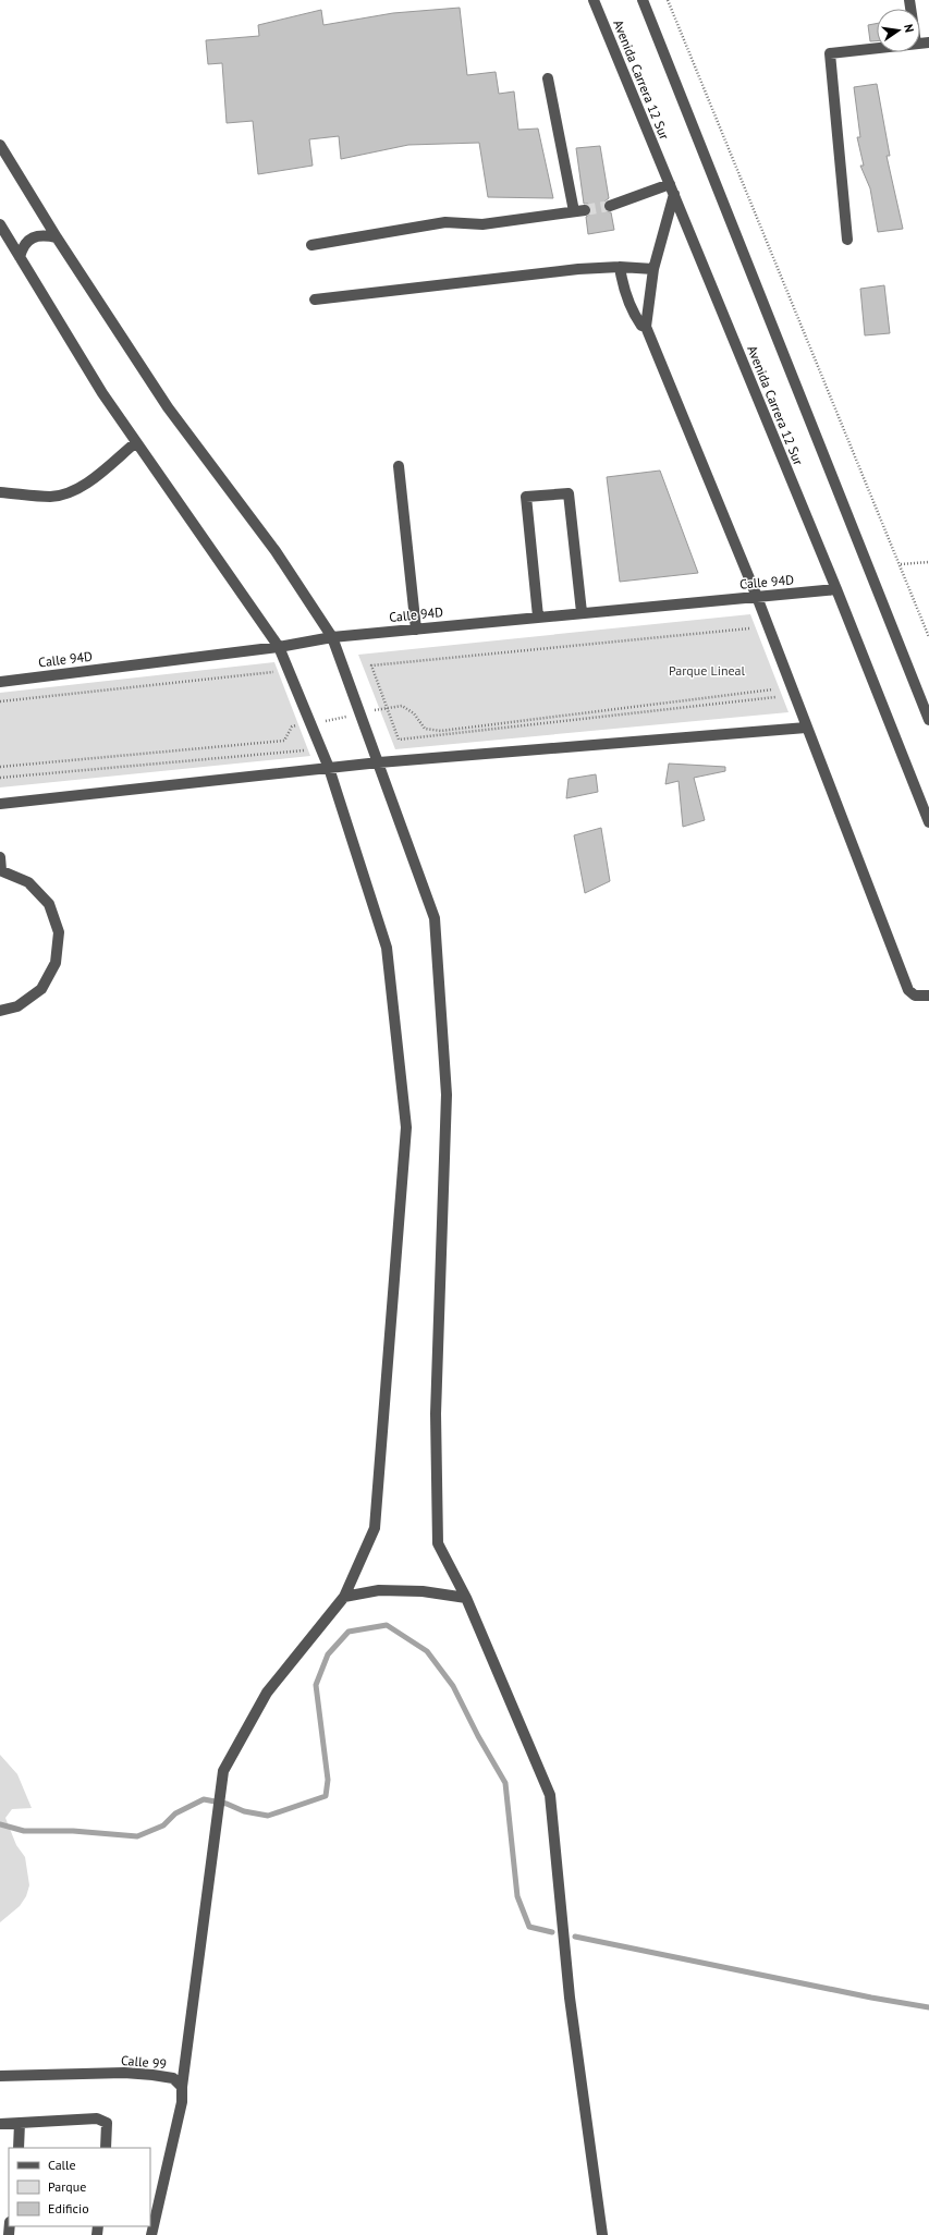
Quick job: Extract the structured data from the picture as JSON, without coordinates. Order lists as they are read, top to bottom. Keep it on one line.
{"streets":{"street":["Avenida Carrera 12 Sur","Calle 94D","Calle 99"]},"crossings":[["Avenida Carrera 12 Sur","Calle 94D"]],"parks":["Parque Lineal"],"legend":["Calle","Parque","Edificio"],"north":"right"}
